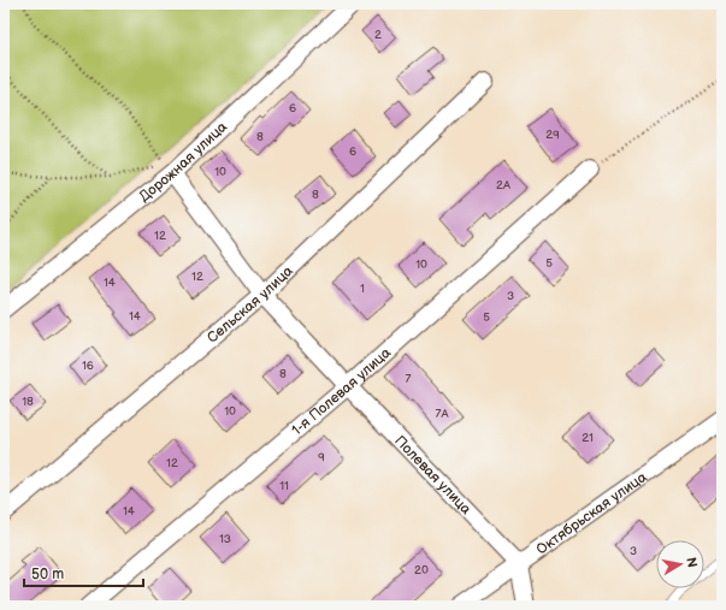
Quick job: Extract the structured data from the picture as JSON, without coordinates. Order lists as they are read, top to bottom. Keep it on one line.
{"streets":{"street":["Дорожная улица","Сельская улица","1-я Полевая улица","Полевая улица","Октябрьская улица"]},"crossings":[["Дорожная улица","Полевая улица"],["Сельская улица","Полевая улица"],["1-я Полевая улица","Полевая улица"],["Полевая улица","Октябрьская улица"]],"house_numbers":["2","6","29","8","6","10","2А","8","12","5","10","12","14","1","3","14","5","16","8","7","18","10","7А","21","9","12","11","14","13","3","20"],"scale_bar":"50 m","north":"right"}
